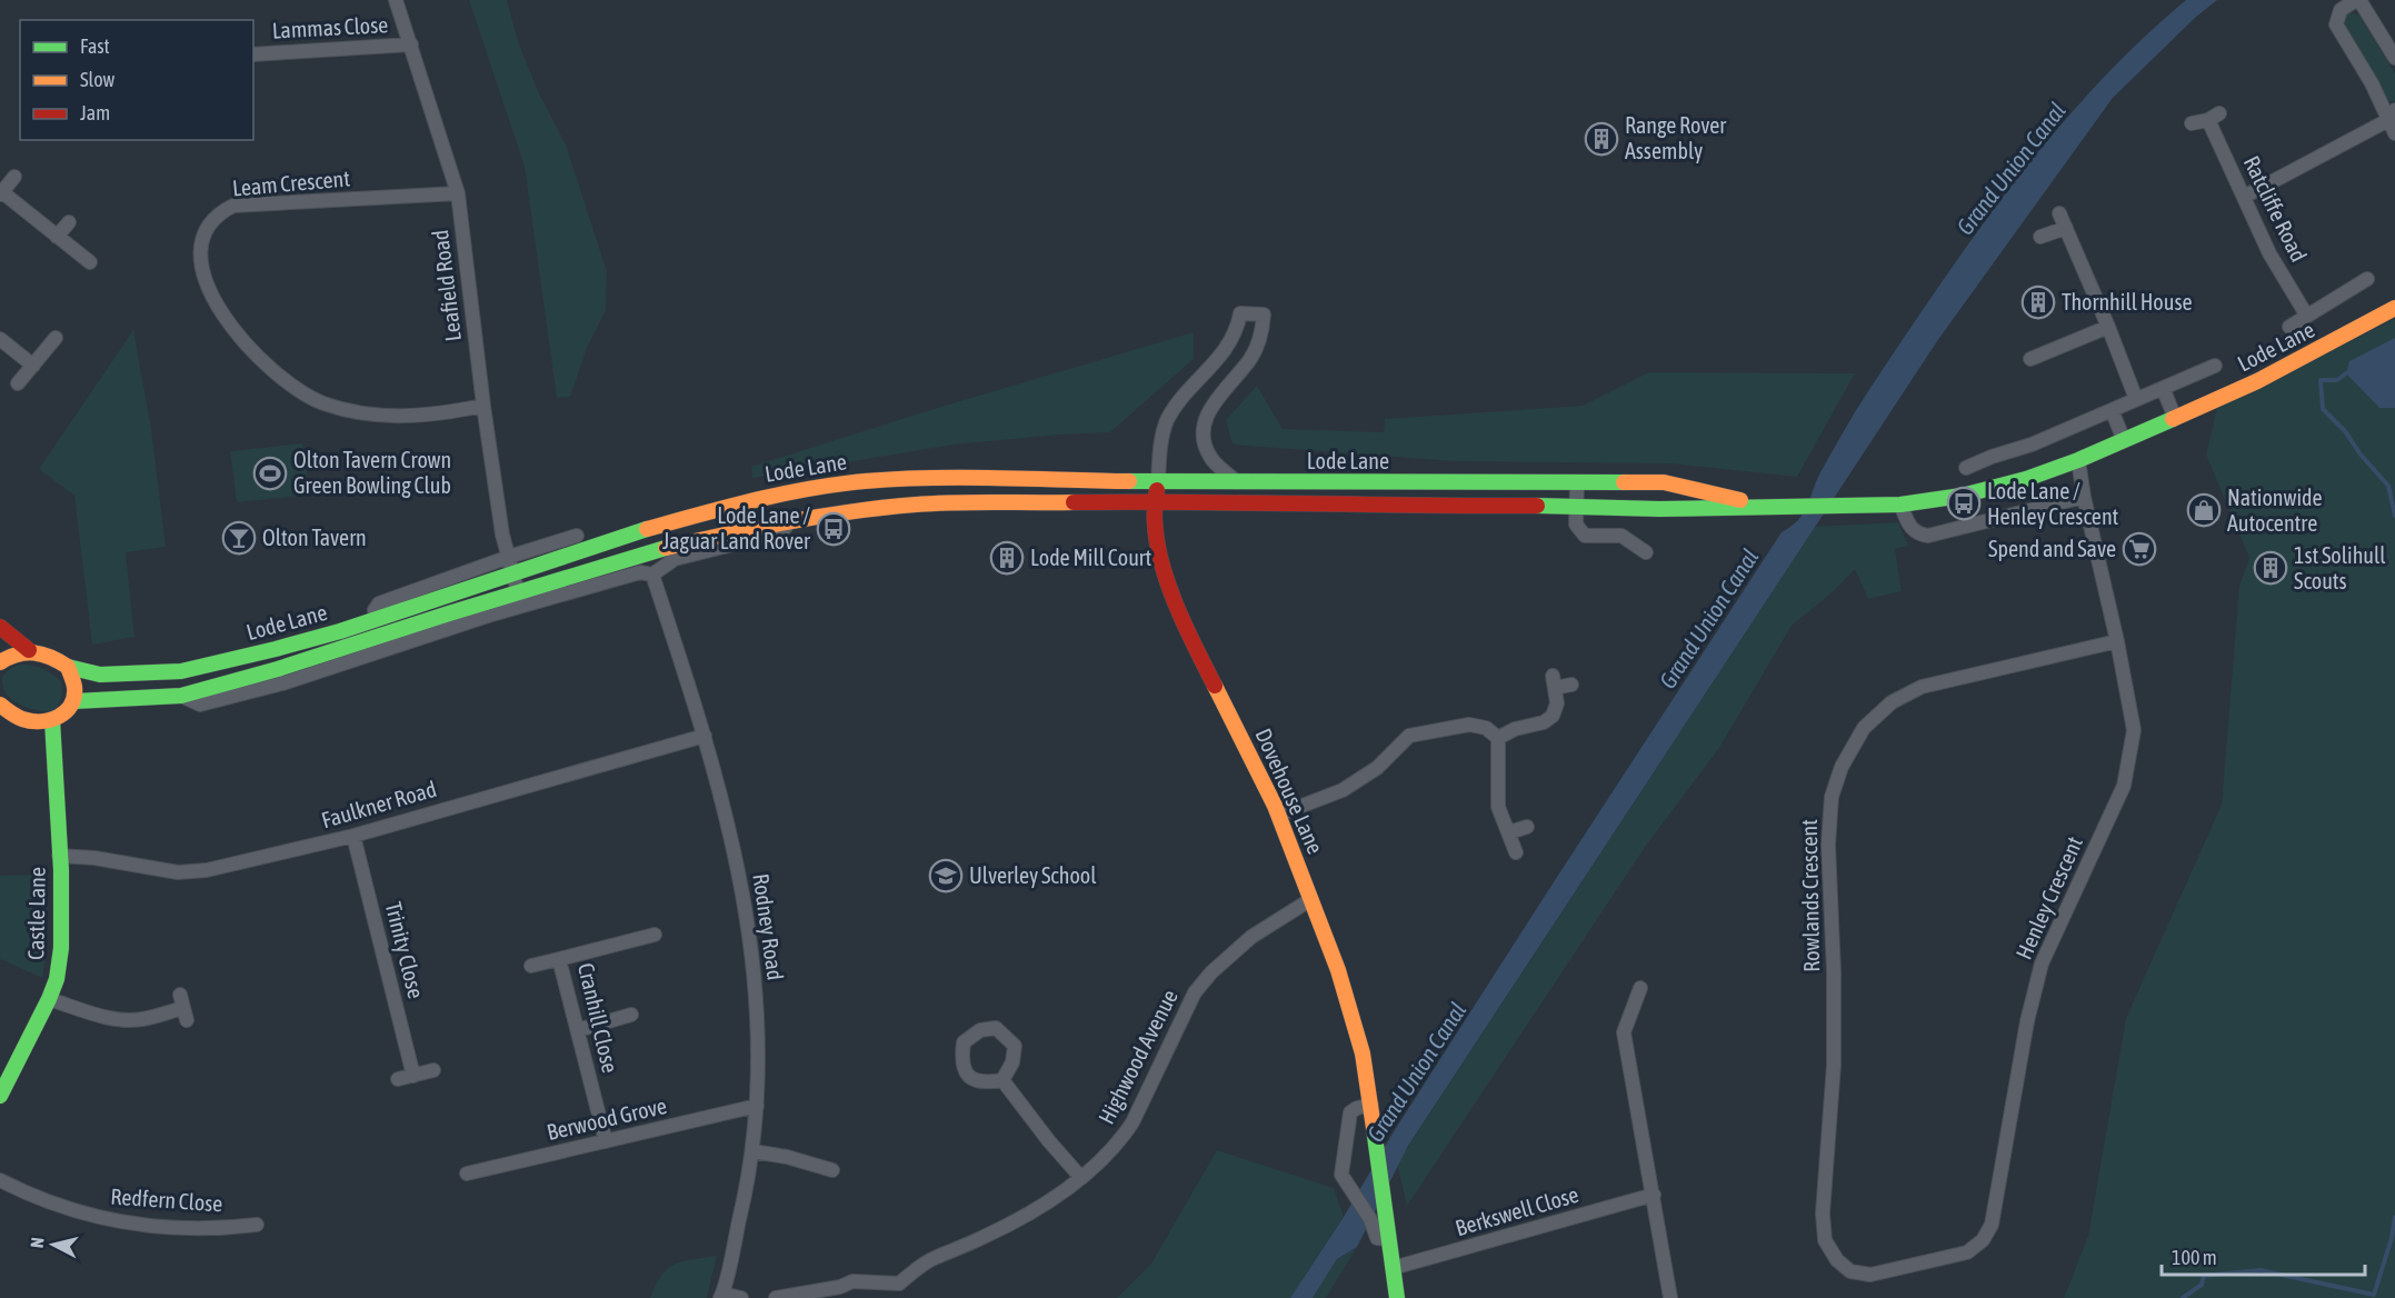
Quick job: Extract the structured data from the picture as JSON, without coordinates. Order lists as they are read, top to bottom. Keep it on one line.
{"streets":{"main road":["Lode Lane","Dovehouse Lane","Castle Lane"],"street":["Lammas Close","Leam Crescent","Ratcliffe Road","Leafield Road","Faulkner Road","Rowlands Crescent","Henley Crescent","Rodney Road","Trinity Close","Cranhill Close","Highwood Avenue","Berwood Grove","Redfern Close","Berkswell Close"]},"crossings":[["Lammas Close","Leafield Road"],["Leam Crescent","Leafield Road"],["Ratcliffe Road","Lode Lane"],["Leafield Road","Lode Lane"],["Lode Lane","Dovehouse Lane"],["Lode Lane","Henley Crescent"],["Lode Lane","Rodney Road"],["Dovehouse Lane","Highwood Avenue"],["Dovehouse Lane","Berkswell Close"],["Faulkner Road","Castle Lane"],["Faulkner Road","Rodney Road"],["Faulkner Road","Trinity Close"],["Rowlands Crescent","Henley Crescent"],["Rodney Road","Berwood Grove"],["Cranhill Close","Berwood Grove"]],"water":["Grand Union Canal"],"places":{"building":["Range Rover Assembly","Thornhill House","Lode Mill Court","1st Solihull Scouts"],"sports":["Olton Tavern Crown Green Bowling Club"],"bus stop":["Lode Lane / Henley Crescent","Lode Lane / Jaguar Land Rover"],"shop":["Nationwide Autocentre"],"bar":["Olton Tavern"],"supermarket":["Spend and Save"],"school or university":["Ulverley School"]},"legend":["Fast","Slow","Jam"],"scale_bar":"100 m","north":"left"}
